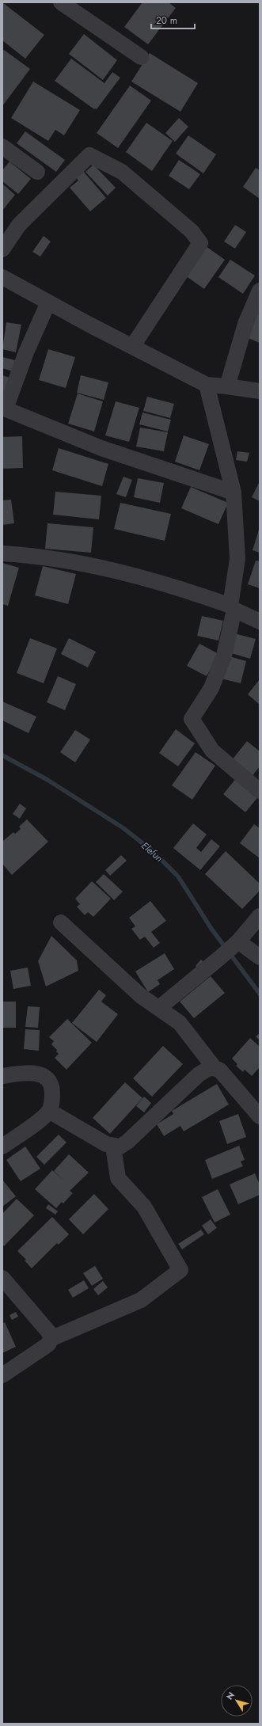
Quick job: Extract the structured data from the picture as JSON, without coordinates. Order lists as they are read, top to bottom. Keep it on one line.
{"water":["Elefun"],"scale_bar":"20 m","north":"top left"}
